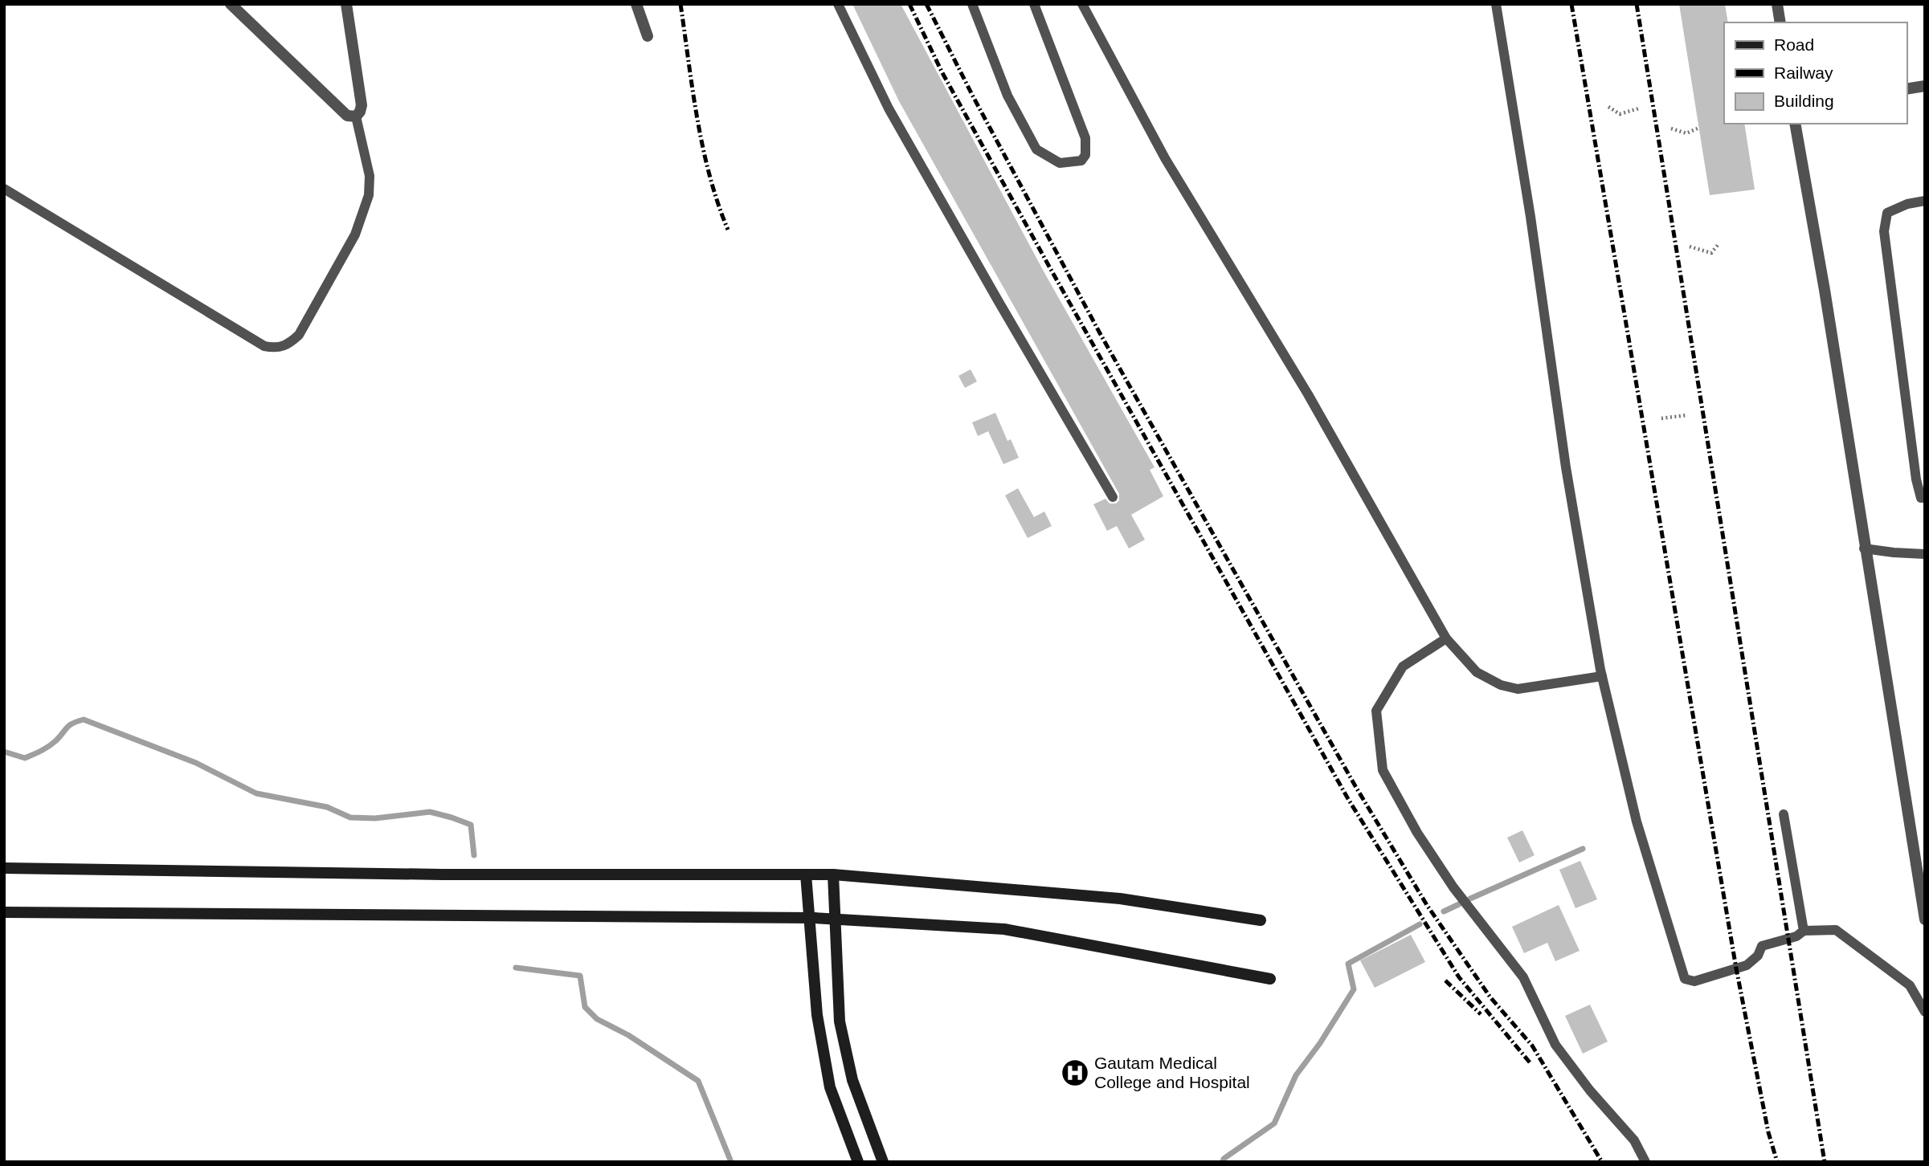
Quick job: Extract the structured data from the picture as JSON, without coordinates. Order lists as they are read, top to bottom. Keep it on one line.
{"places":{"hospital":["Gautam Medical College and Hospital"]},"legend":["Road","Railway","Building"]}
